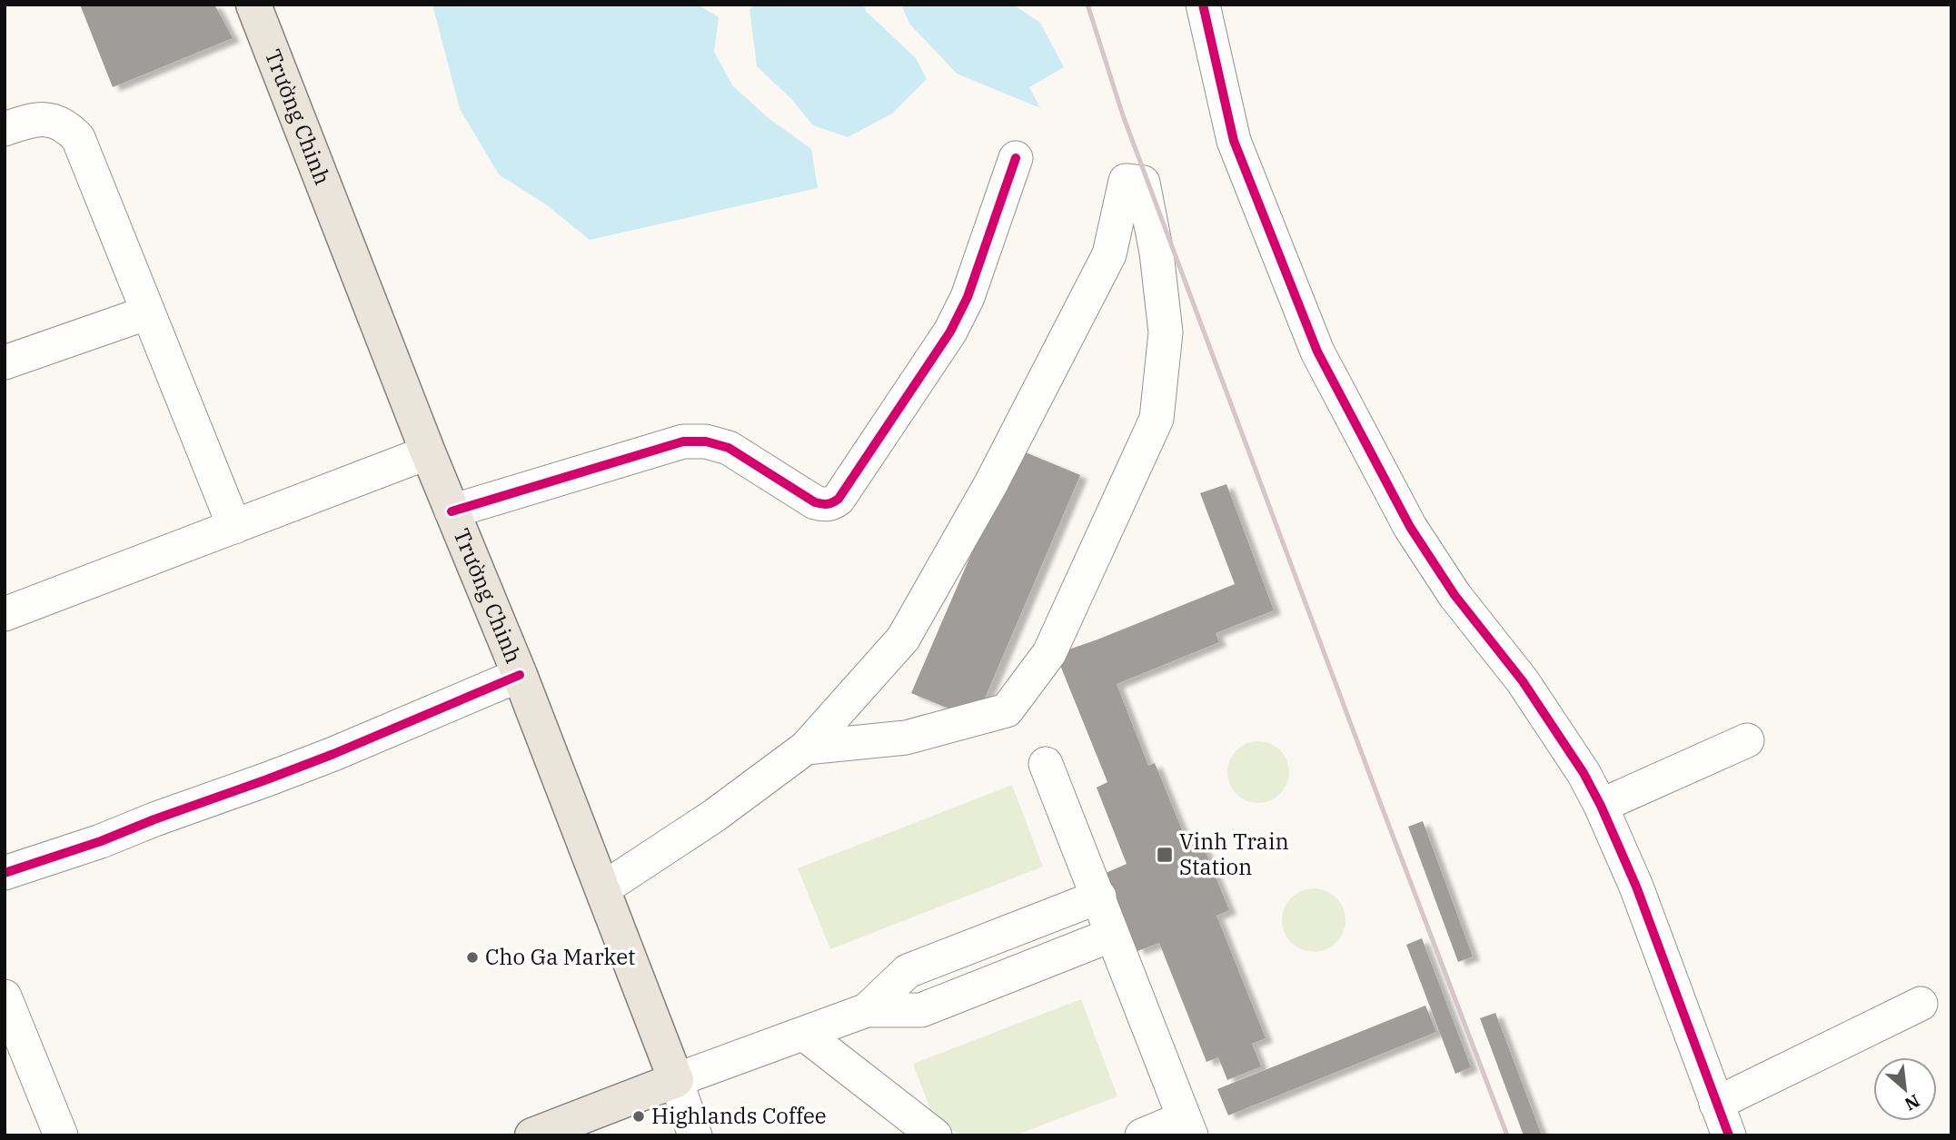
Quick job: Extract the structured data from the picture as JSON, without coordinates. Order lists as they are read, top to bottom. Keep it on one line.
{"streets":{"main road":["Trường Chinh"]},"places":{"transit":["Vinh Train Station"],"other":["Cho Ga Market","Highlands Coffee"]},"north":"bottom right"}
